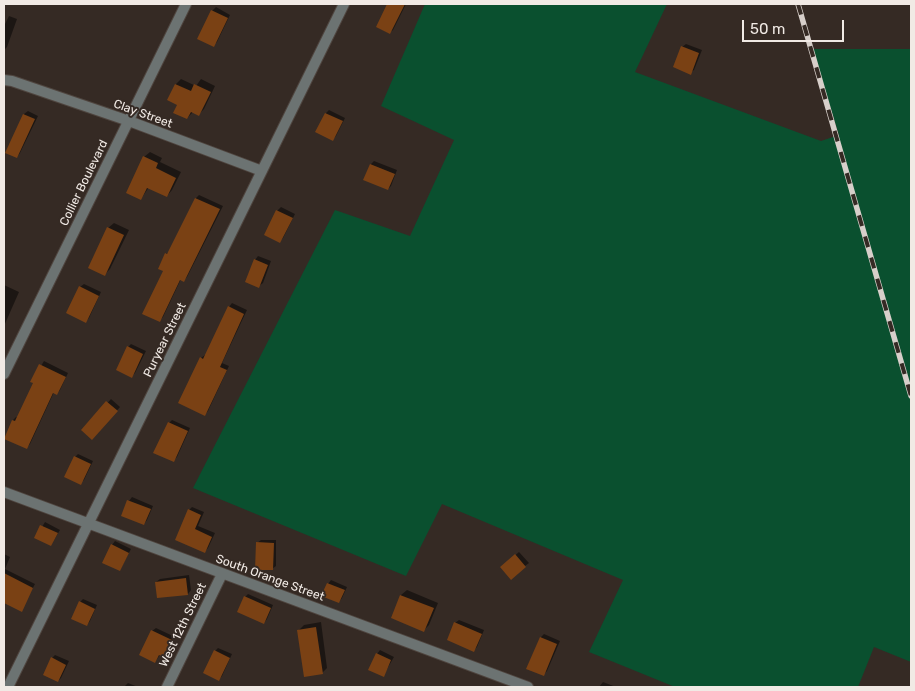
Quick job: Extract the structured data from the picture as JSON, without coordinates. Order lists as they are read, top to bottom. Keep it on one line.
{"streets":{"street":["Clay Street","Collier Boulevard","Puryear Street","South Orange Street","West 12th Street"]},"crossings":[["Clay Street","Collier Boulevard"],["Clay Street","Puryear Street"],["Puryear Street","South Orange Street"],["South Orange Street","West 12th Street"]],"scale_bar":"50 m"}
